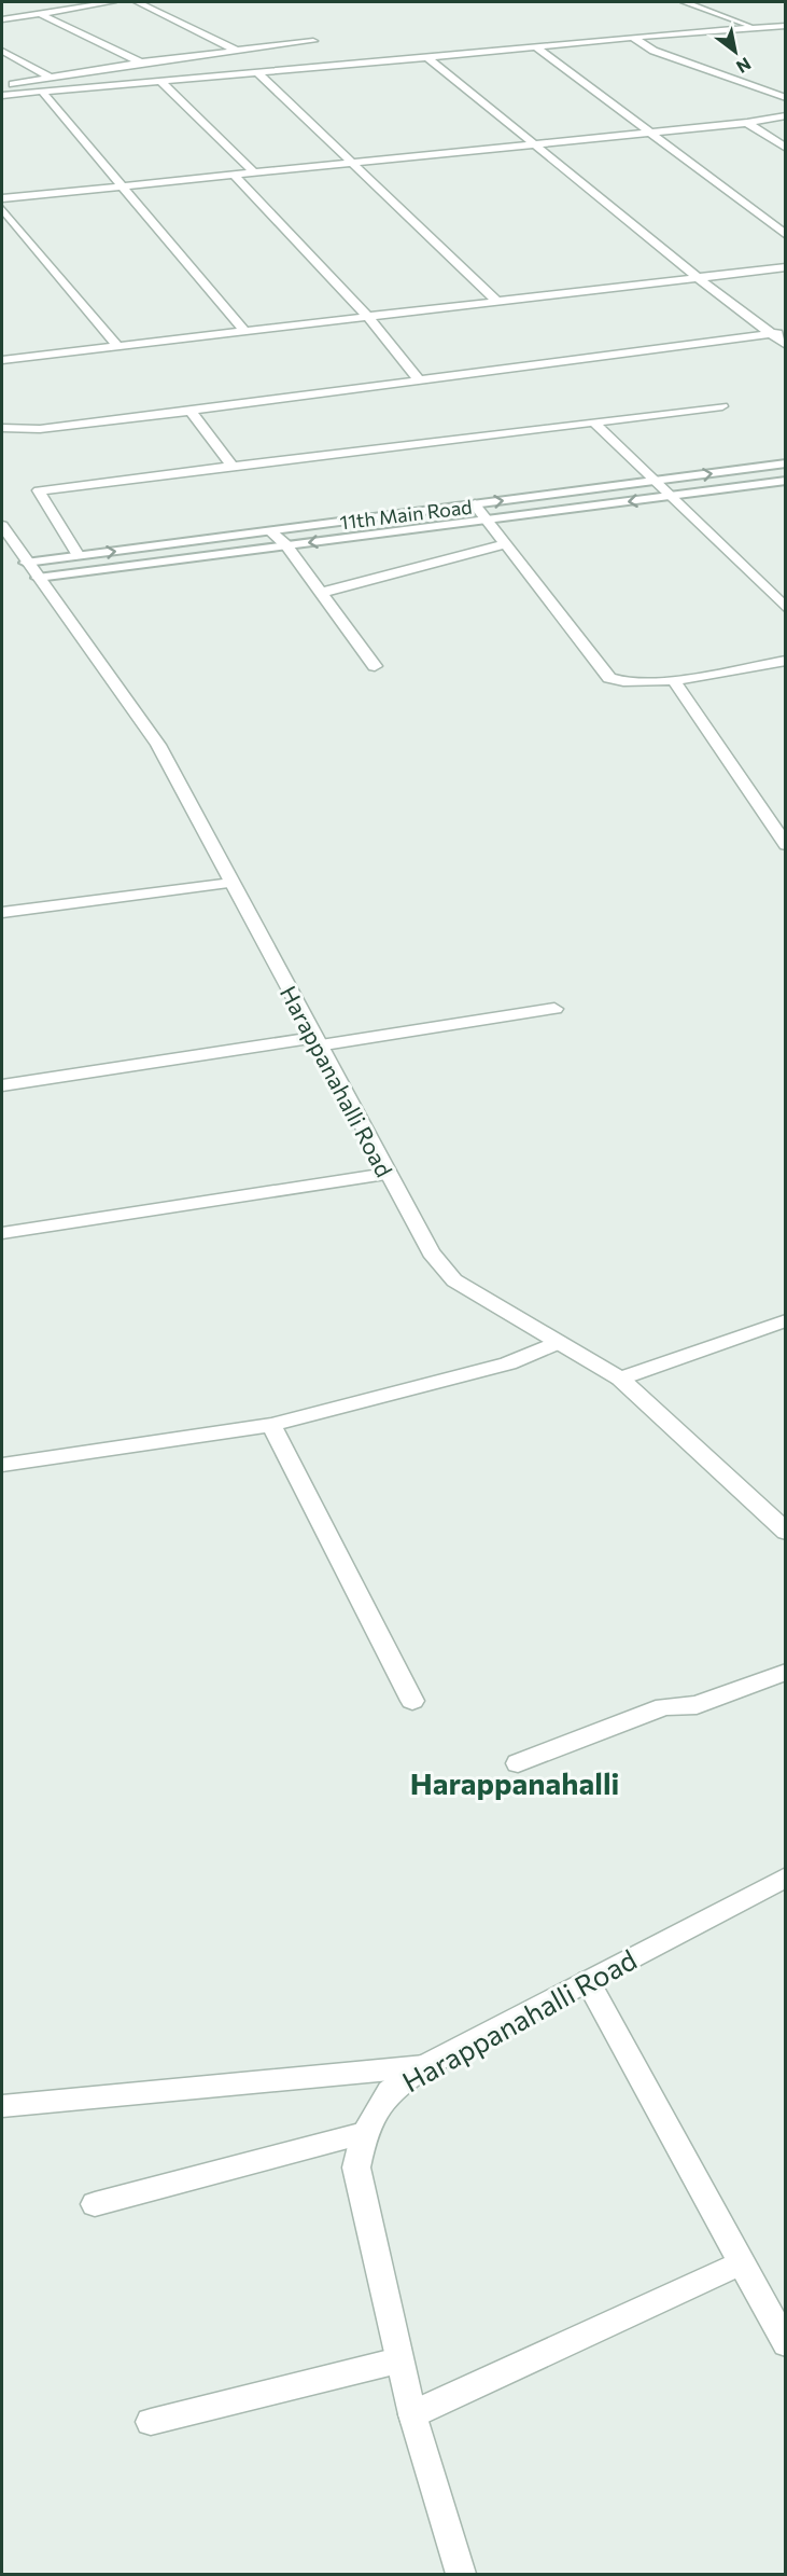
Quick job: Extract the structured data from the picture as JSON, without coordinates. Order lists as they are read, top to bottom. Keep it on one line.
{"streets":{"street":["Harappanahalli Road"],"lane":["11th Main Road"]},"crossings":[["11th Main Road","Harappanahalli Road"]],"districts":["Harappanahalli"],"north":"bottom right"}
